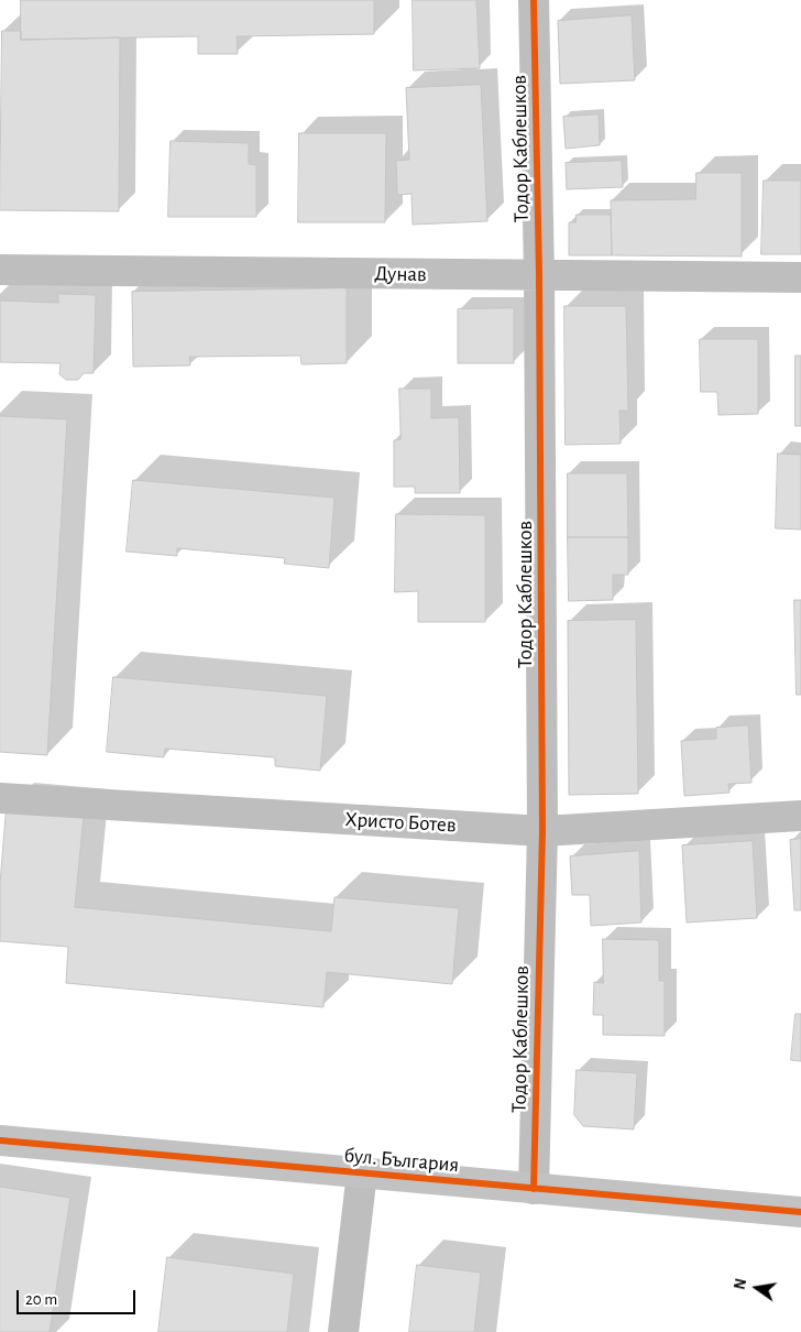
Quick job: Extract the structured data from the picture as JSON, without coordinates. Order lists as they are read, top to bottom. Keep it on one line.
{"streets":{"street":["Тодор Каблешков","Дунав","Христо Ботев","бул. България"]},"crossings":[["Тодор Каблешков","Дунав"],["Тодор Каблешков","Христо Ботев"],["Тодор Каблешков","бул. България"]],"scale_bar":"20 m","north":"left"}
